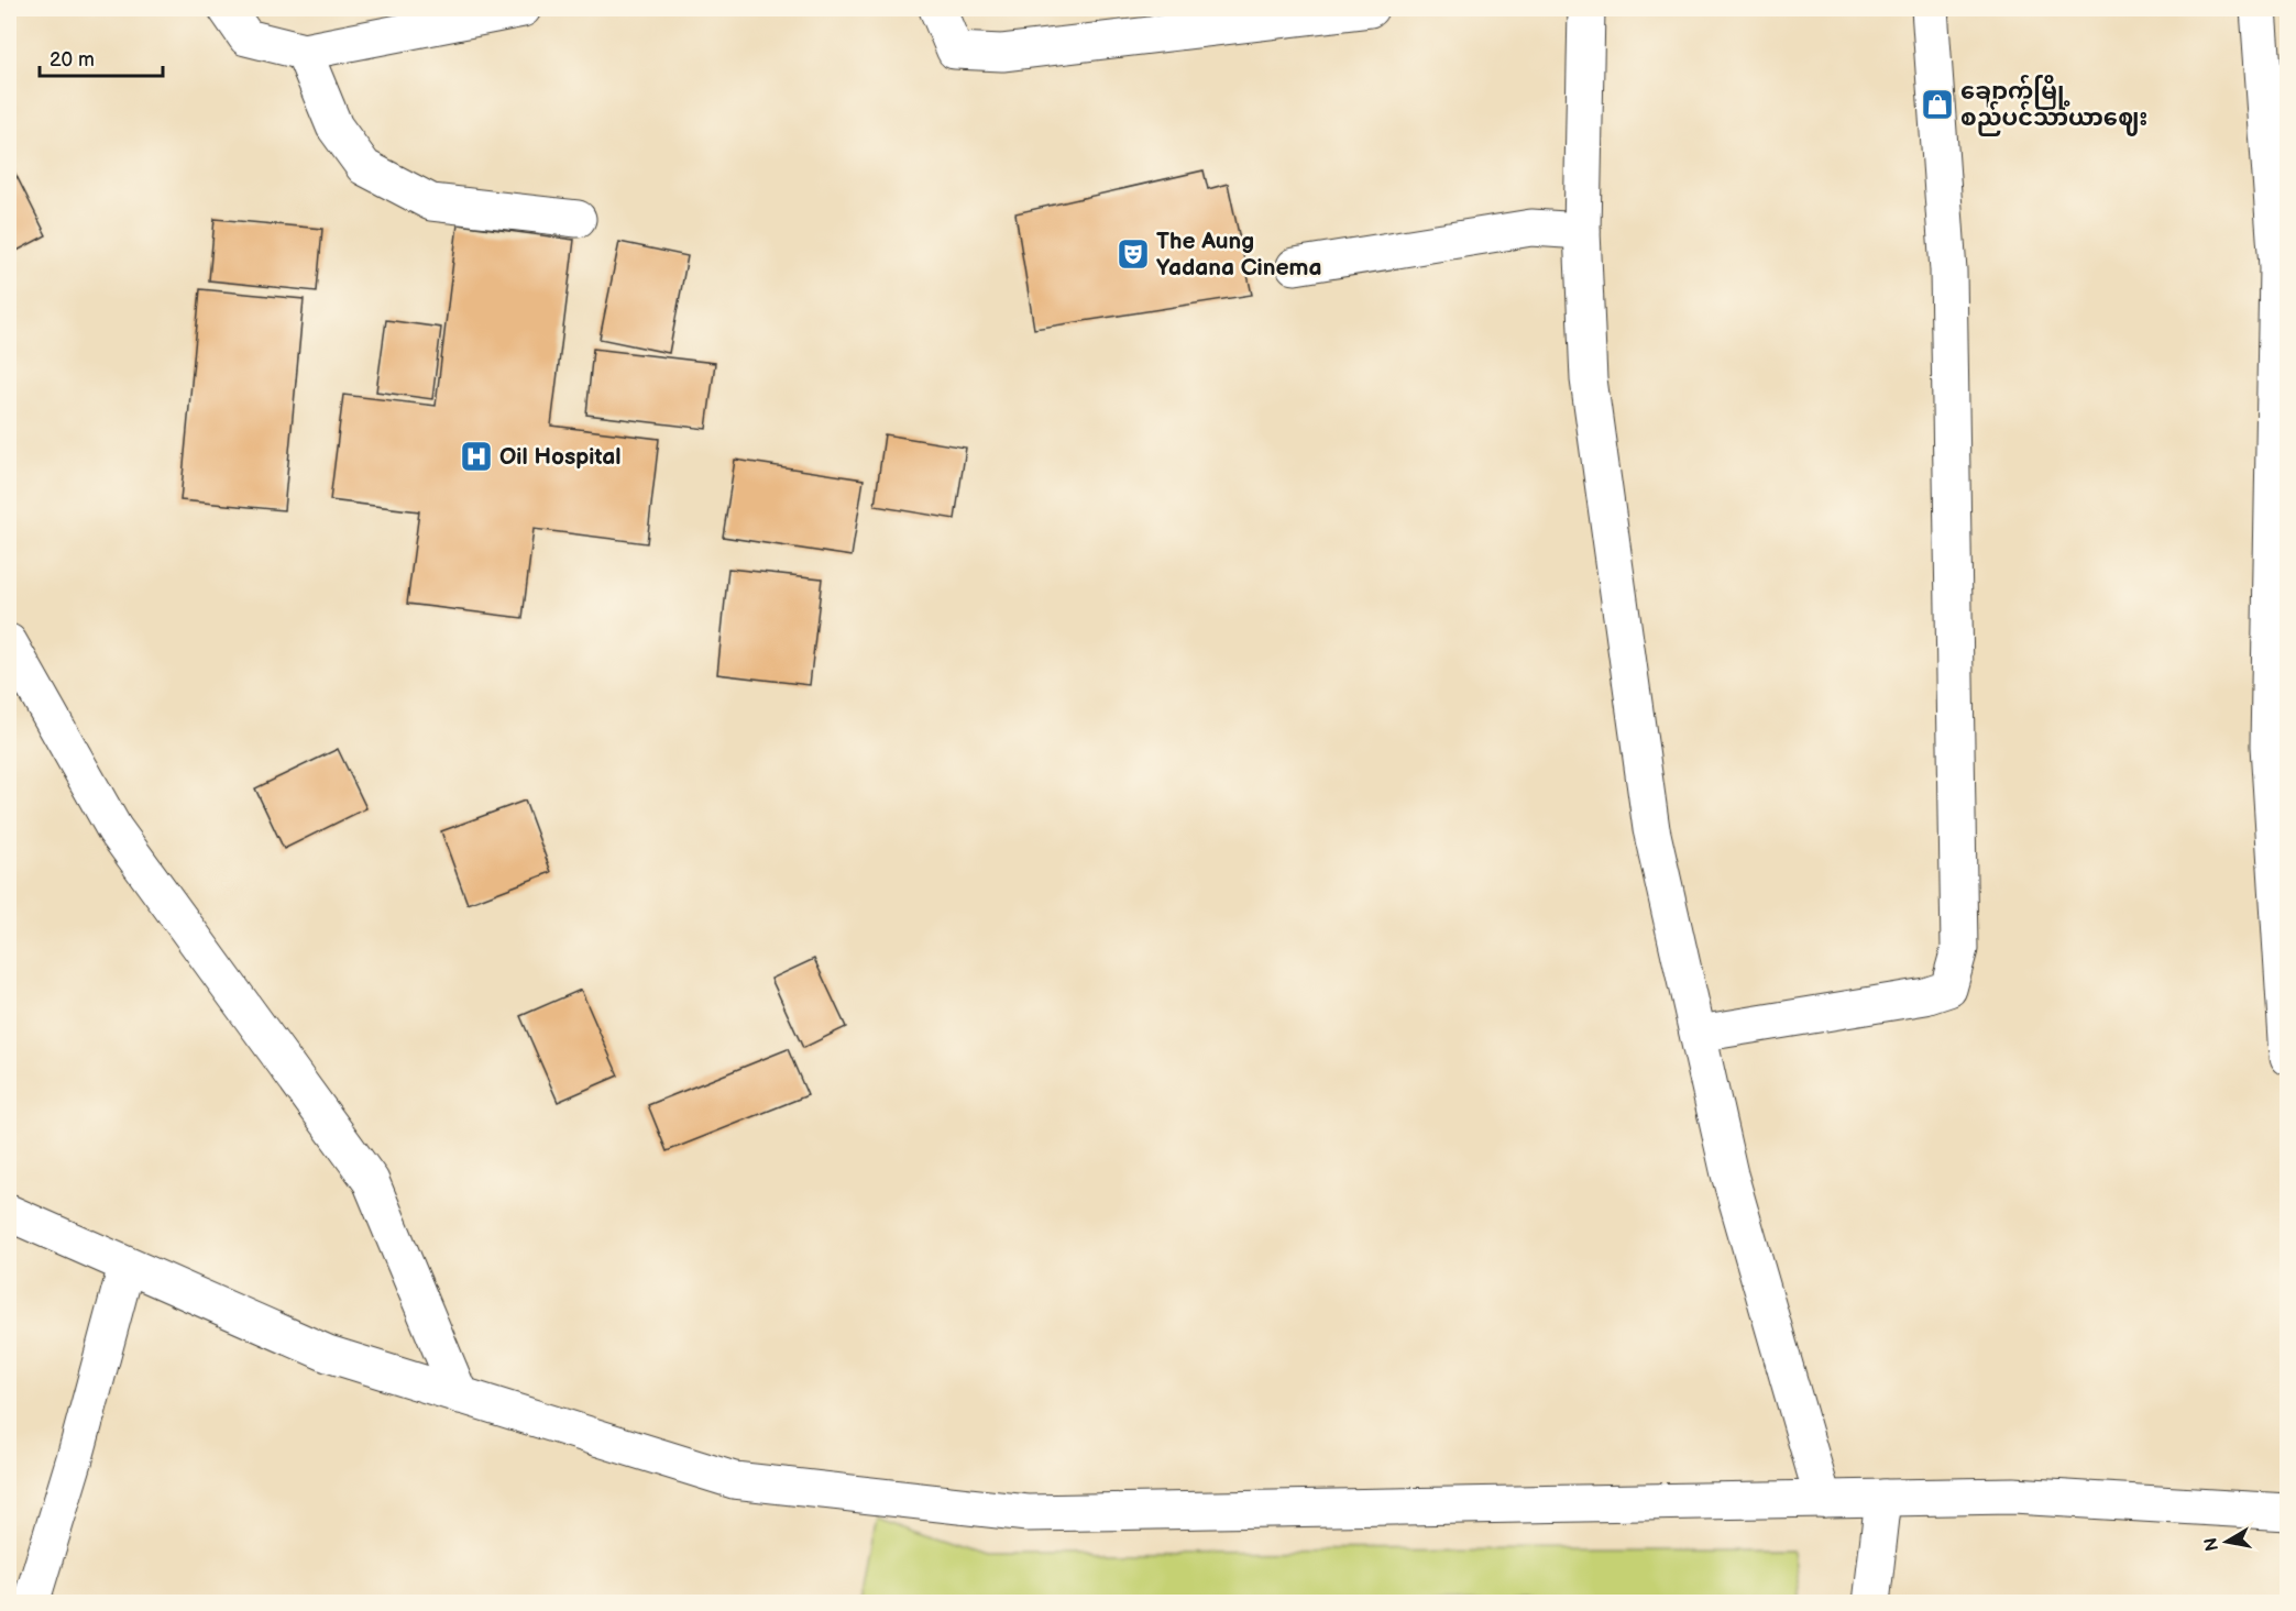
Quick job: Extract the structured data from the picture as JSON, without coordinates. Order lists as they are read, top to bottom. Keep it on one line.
{"places":{"shop":["ချောက်မြို့ စည်ပင်သာယာဈေး"],"theatre":["The Aung Yadana Cinema"],"hospital":["Oil Hospital"]},"scale_bar":"20 m","north":"left"}
